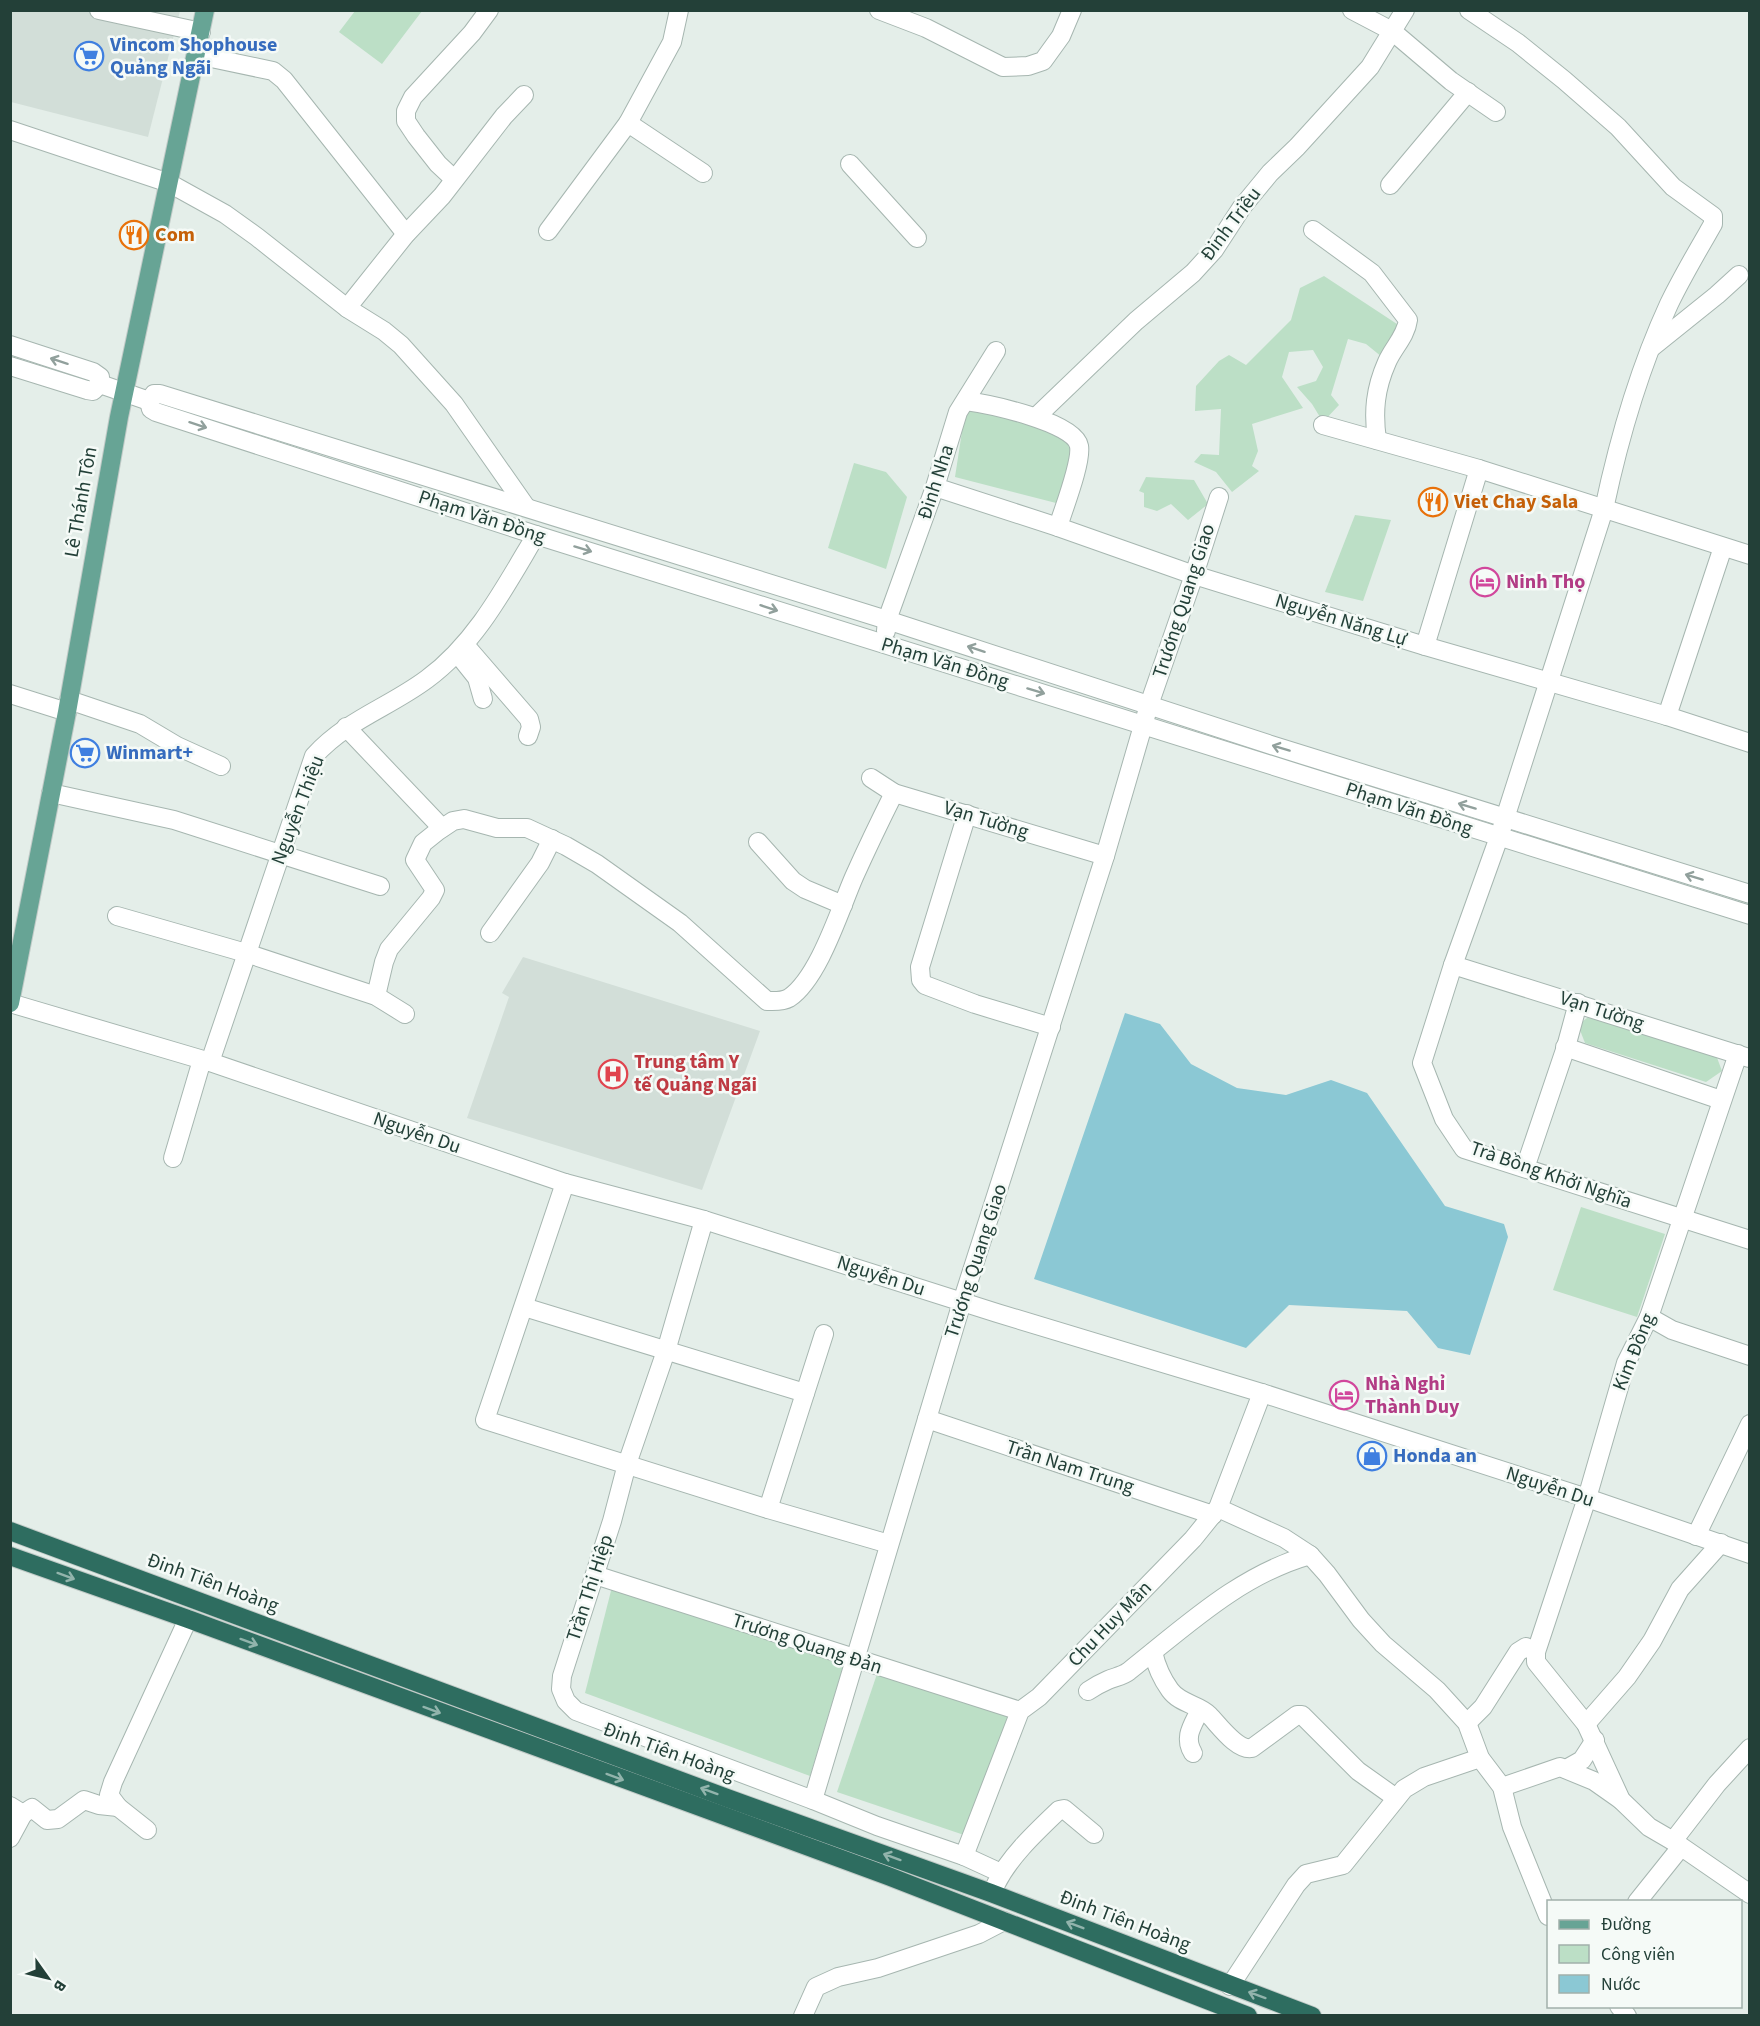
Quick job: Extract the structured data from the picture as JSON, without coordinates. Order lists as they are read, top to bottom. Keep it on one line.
{"streets":{"highway":["Đinh Tiên Hoàng"],"main road":["Lê Thánh Tôn"],"street":["Đinh Triều","Đinh Nha","Phạm Văn Đồng","Trương Quang Giao","Nguyễn Năng Lự","Nguyễn Thiệu","Vạn Tường","Nguyễn Du","Trà Bồng Khởi Nghĩa","Kim Đồng","Trần Nam Trung","Trần Thị Hiệp","Chu Huy Mân","Trương Quang Đản"]},"crossings":[["Đinh Nha","Phạm Văn Đồng"],["Đinh Nha","Nguyễn Năng Lự"],["Lê Thánh Tôn","Phạm Văn Đồng"],["Lê Thánh Tôn","Nguyễn Du"],["Phạm Văn Đồng","Trương Quang Giao"],["Phạm Văn Đồng","Nguyễn Thiệu"],["Phạm Văn Đồng","Trà Bồng Khởi Nghĩa"],["Trương Quang Giao","Nguyễn Năng Lự"],["Trương Quang Giao","Vạn Tường"],["Trương Quang Giao","Nguyễn Du"],["Trương Quang Giao","Trần Nam Trung"],["Trương Quang Giao","Trần Thị Hiệp"],["Trương Quang Giao","Trương Quang Đản"],["Nguyễn Thiệu","Nguyễn Du"],["Vạn Tường","Trà Bồng Khởi Nghĩa"],["Vạn Tường","Kim Đồng"],["Nguyễn Du","Kim Đồng"],["Nguyễn Du","Trần Thị Hiệp"],["Nguyễn Du","Chu Huy Mân"],["Trà Bồng Khởi Nghĩa","Kim Đồng"],["Trần Nam Trung","Chu Huy Mân"],["Trần Thị Hiệp","Trương Quang Đản"],["Chu Huy Mân","Trương Quang Đản"]],"places":{"supermarket":["Vincom Shophouse Quảng Ngãi","Winmart+"],"restaurant":["Com","Viet Chay Sala"],"hotel":["Ninh Thọ","Nhà Nghỉ Thành Duy"],"hospital":["Trung tâm Y tế Quảng Ngãi"],"shop":["Honda an"]},"legend":["Đường","Công viên","Nước"],"north":"bottom right"}
